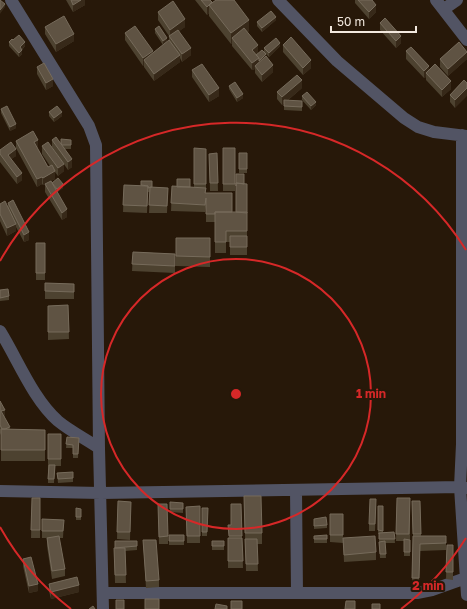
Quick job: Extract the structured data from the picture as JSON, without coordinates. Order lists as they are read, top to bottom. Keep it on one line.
{"scale_bar":"50 m","rings":["1 min","2 min"]}
